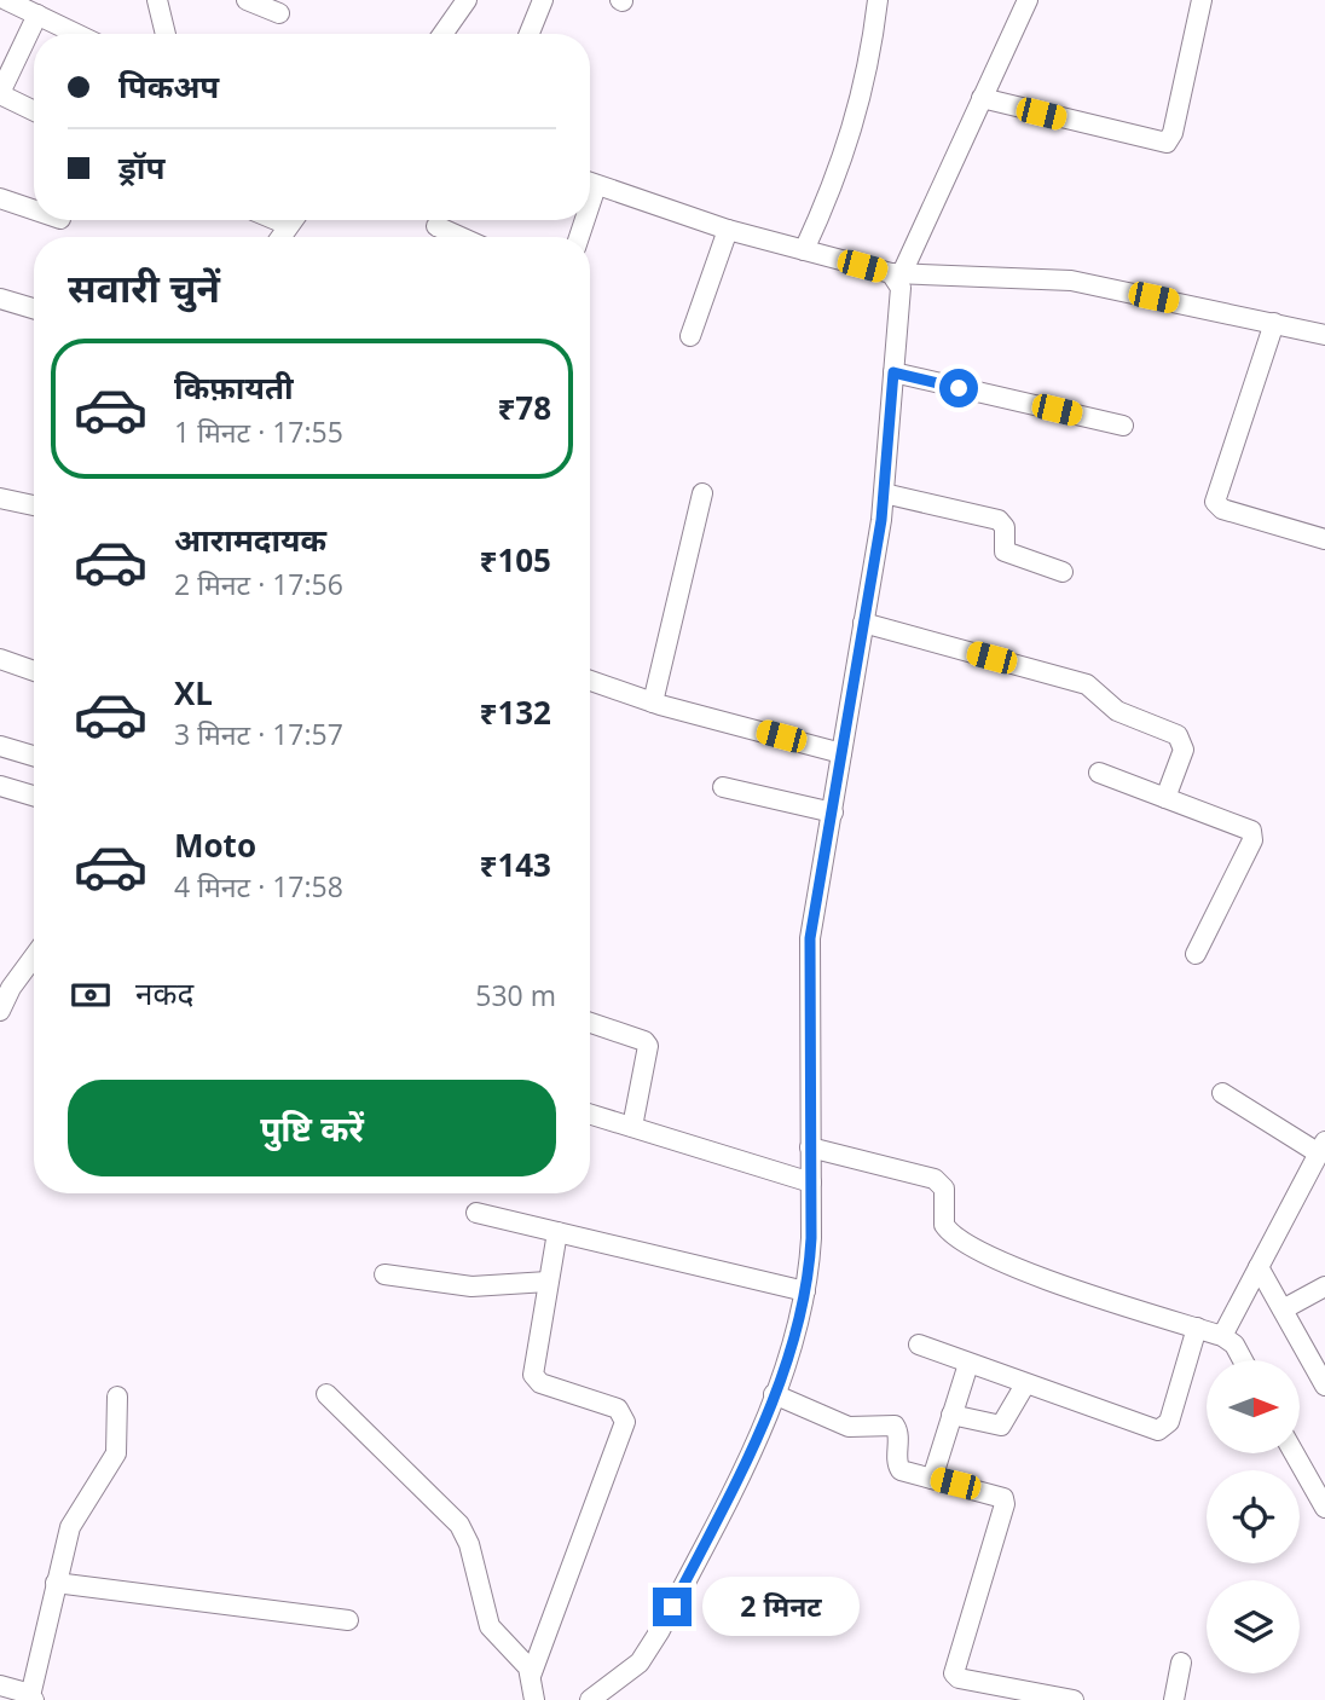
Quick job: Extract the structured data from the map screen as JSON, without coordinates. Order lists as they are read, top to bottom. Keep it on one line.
{"north":"right","page":{"banner":["पिकअप","ड्रॉप"],"heading":"सवारी चुनें","list":[{"name":"किफ़ायती","note":"1 मिनट · 17:55","value":"₹78"},{"name":"आरामदायक","note":"2 मिनट · 17:56","value":"₹105"},{"name":"XL","note":"3 मिनट · 17:57","value":"₹132"},{"name":"Moto","note":"4 मिनट · 17:58","value":"₹143"}],"pay":["नकद","530 m"],"buttons":"पुष्टि करें","bubble":"2 मिनट"}}
